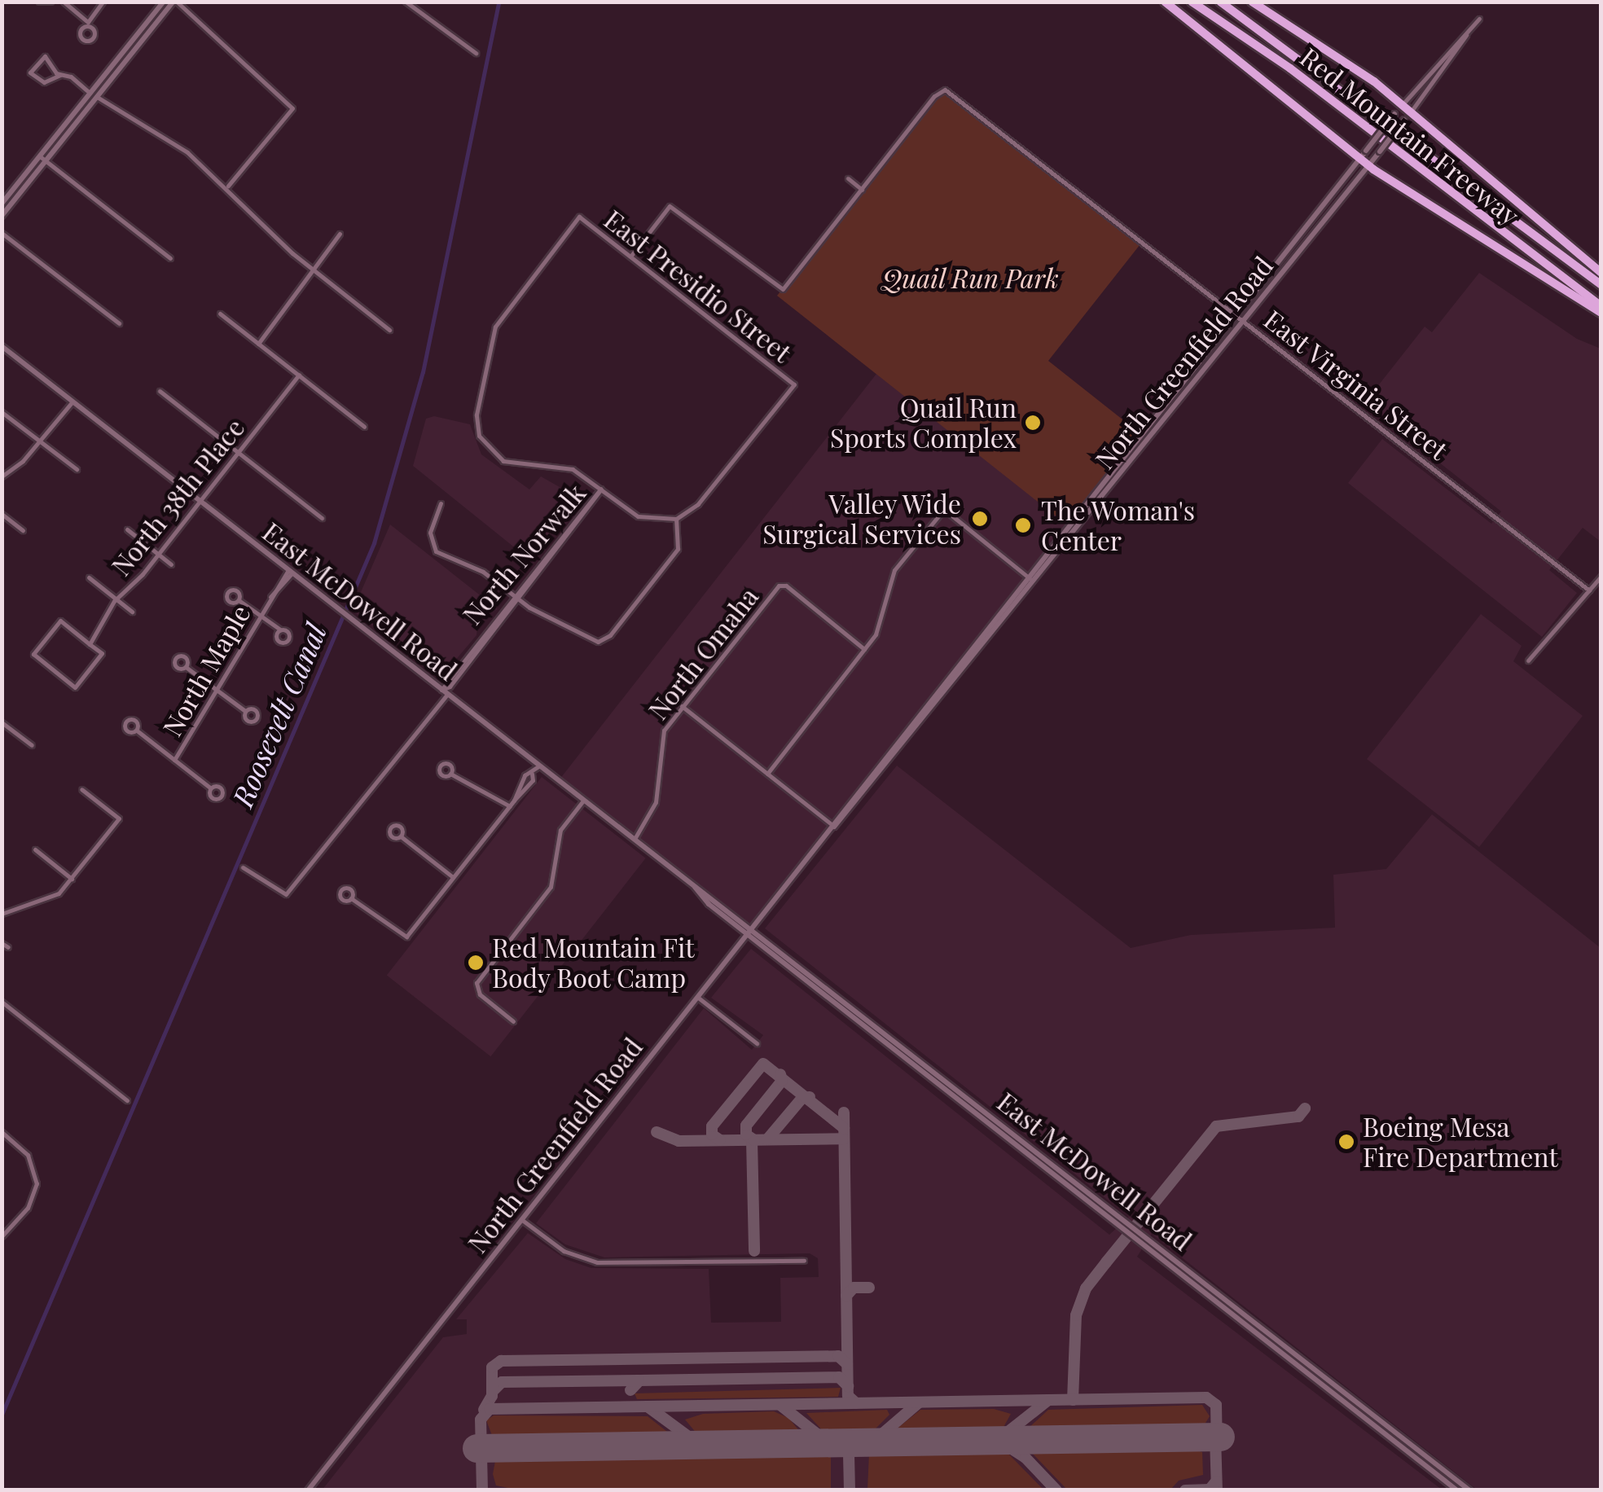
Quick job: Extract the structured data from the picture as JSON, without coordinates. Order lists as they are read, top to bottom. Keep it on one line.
{"streets":{"highway":["Red Mountain Freeway"],"main road":["North Greenfield Road","East McDowell Road"],"street":["East Presidio Street","East Virginia Street","North 38th Place","North Norwalk","North Omaha","North Maple"]},"crossings":[["East Presidio Street","North Norwalk"],["North Greenfield Road","East Virginia Street"],["North Greenfield Road","East McDowell Road"],["North 38th Place","East McDowell Road"],["North Norwalk","East McDowell Road"],["East McDowell Road","North Omaha"],["East McDowell Road","North Maple"]],"water":["Roosevelt Canal"],"parks":["Quail Run Park"],"places":["Quail Run Sports Complex","Valley Wide Surgical Services","The Woman's Center","Red Mountain Fit Body Boot Camp","Boeing Mesa Fire Department"]}
